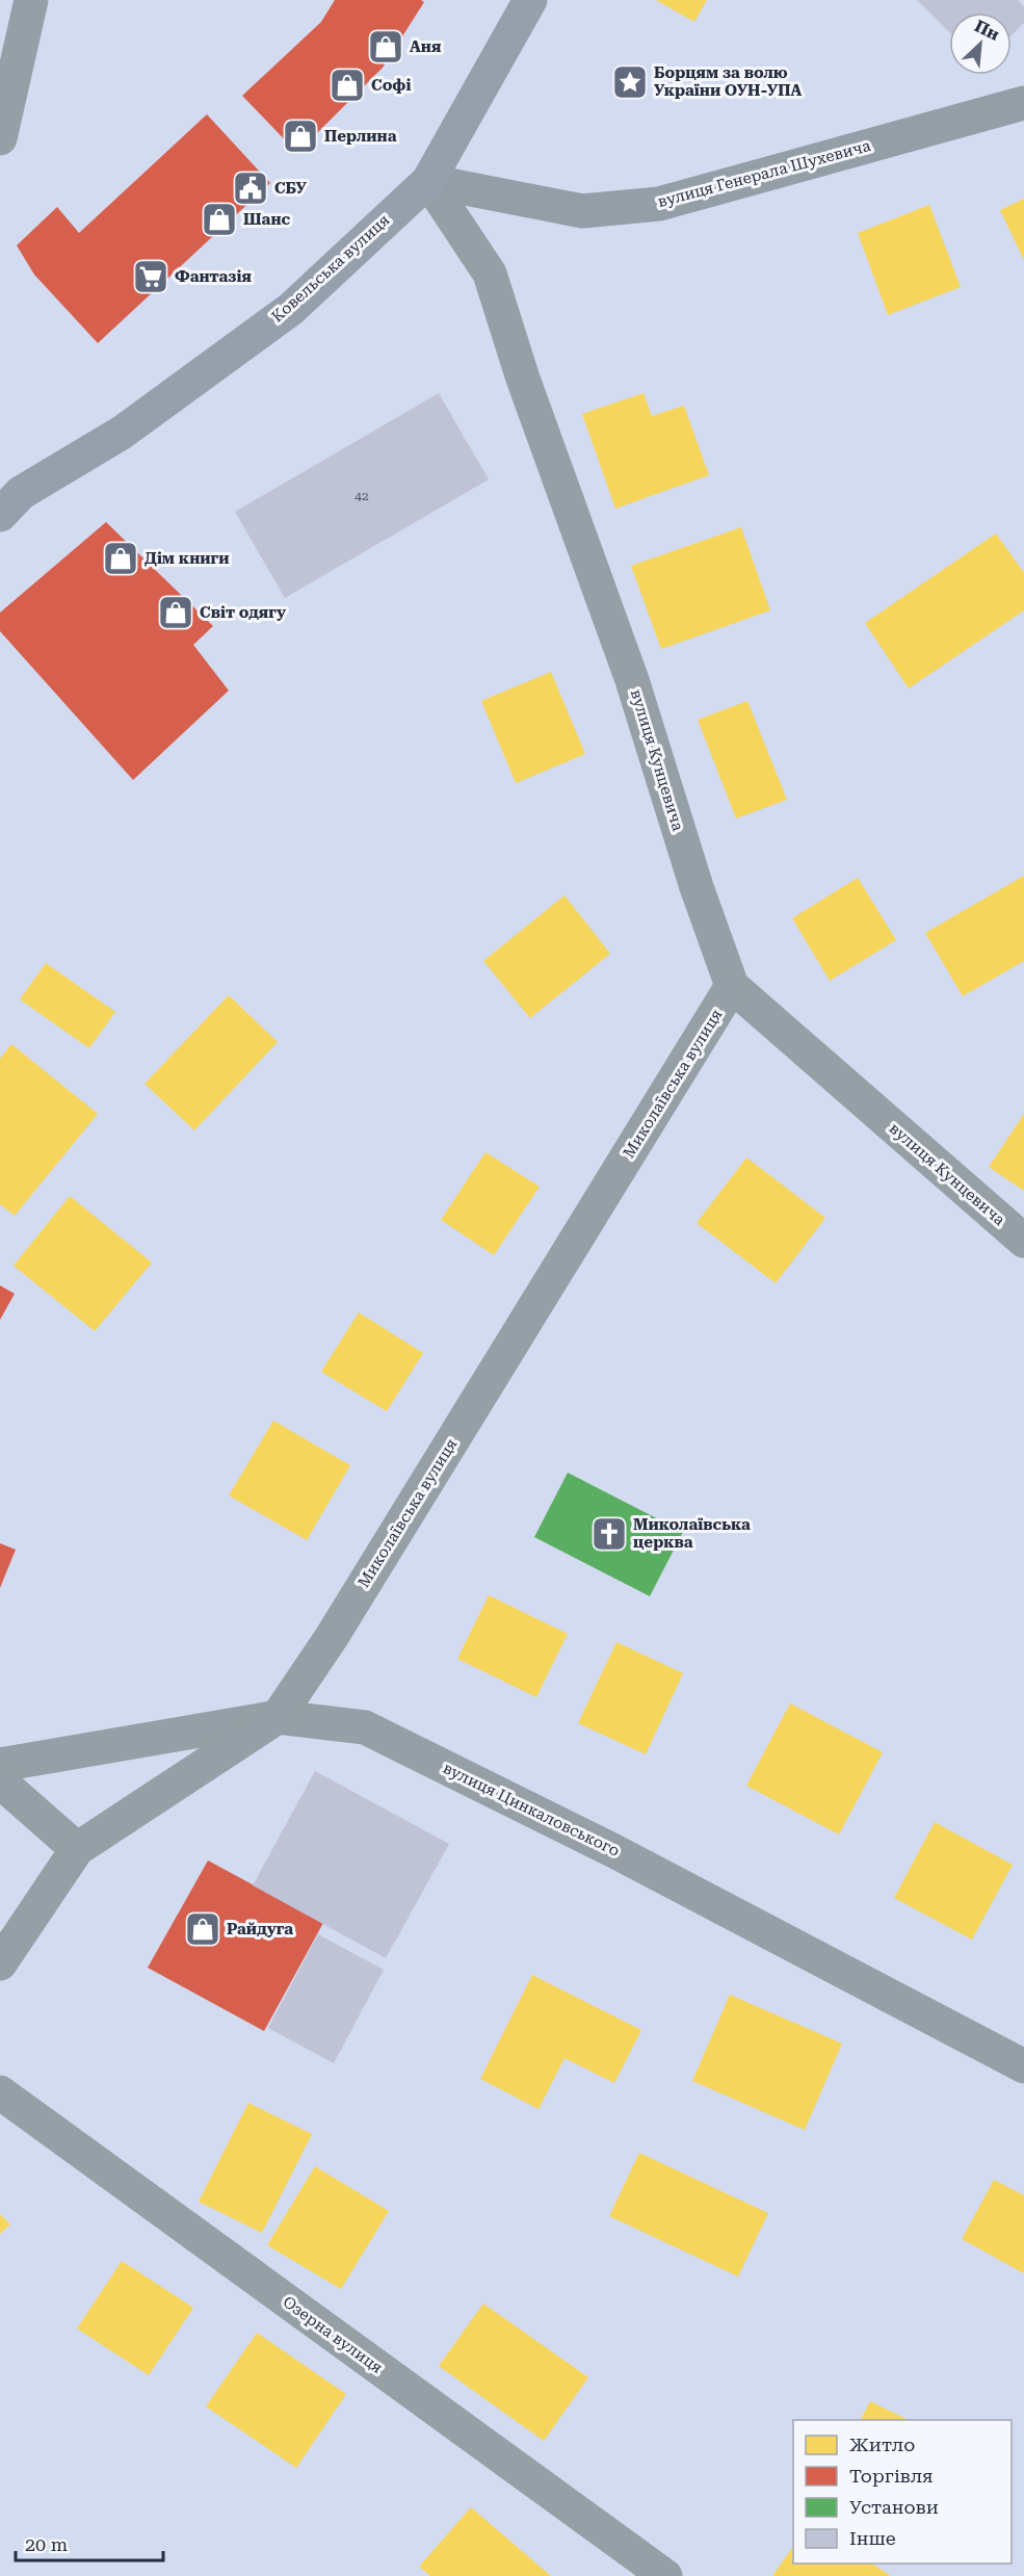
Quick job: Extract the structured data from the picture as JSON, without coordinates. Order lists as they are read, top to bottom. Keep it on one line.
{"streets":{"main road":["Ковельська вулиця"],"street":["вулиця Генерала Шухевича","вулиця Кунцевича","Миколаївська вулиця","вулиця Цинкаловського","Озерна вулиця"]},"crossings":[["вулиця Генерала Шухевича","Ковельська вулиця"],["вулиця Генерала Шухевича","вулиця Кунцевича"],["Ковельська вулиця","вулиця Кунцевича"],["вулиця Кунцевича","Миколаївська вулиця"],["Миколаївська вулиця","вулиця Цинкаловського"]],"places":{"shop":["Аня","Софі","Перлина","Шанс","Дім книги","Світ одягу","Райдуга"],"place":["Борцям за волю України ОУН-УПА"],"public building":["СБУ"],"supermarket":["Фантазія"],"church":["Миколаївська церква"]},"house_numbers":["42"],"legend":["Житло","Торгівля","Установи","Інше"],"scale_bar":"20 m","north":"top right"}
